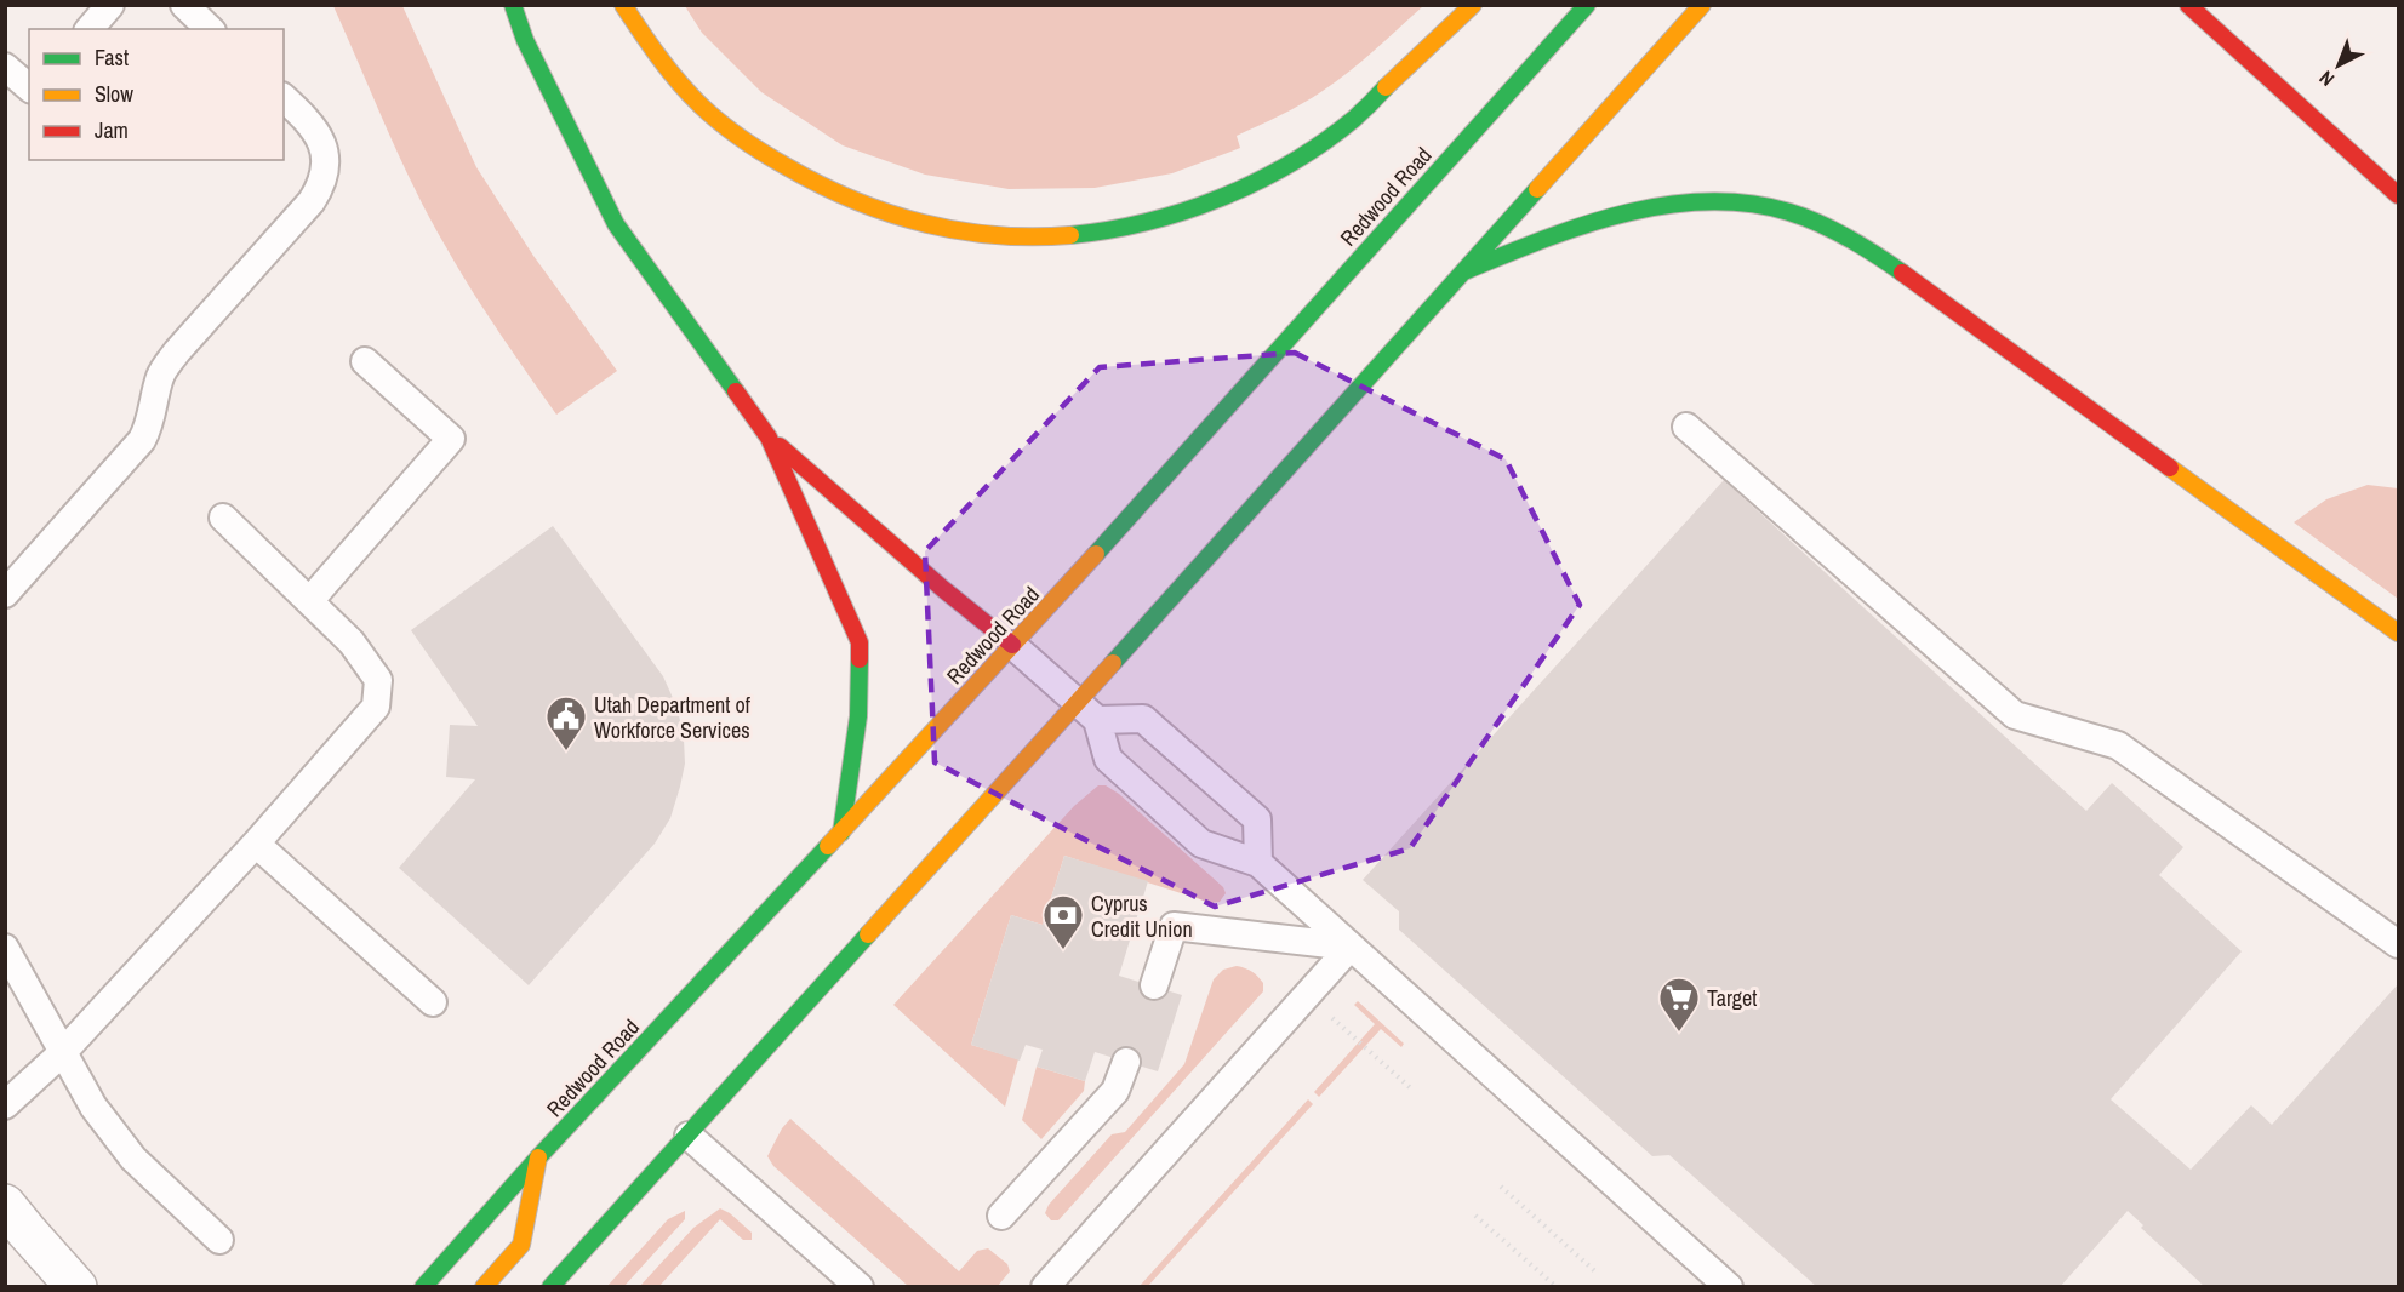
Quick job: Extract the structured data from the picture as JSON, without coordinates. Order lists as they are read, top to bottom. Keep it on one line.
{"streets":{"main road":["Redwood Road"]},"places":{"public building":["Utah Department of Workforce Services"],"bank":["Cyprus Credit Union"],"supermarket":["Target"]},"legend":["Fast","Slow","Jam"],"north":"bottom left"}
